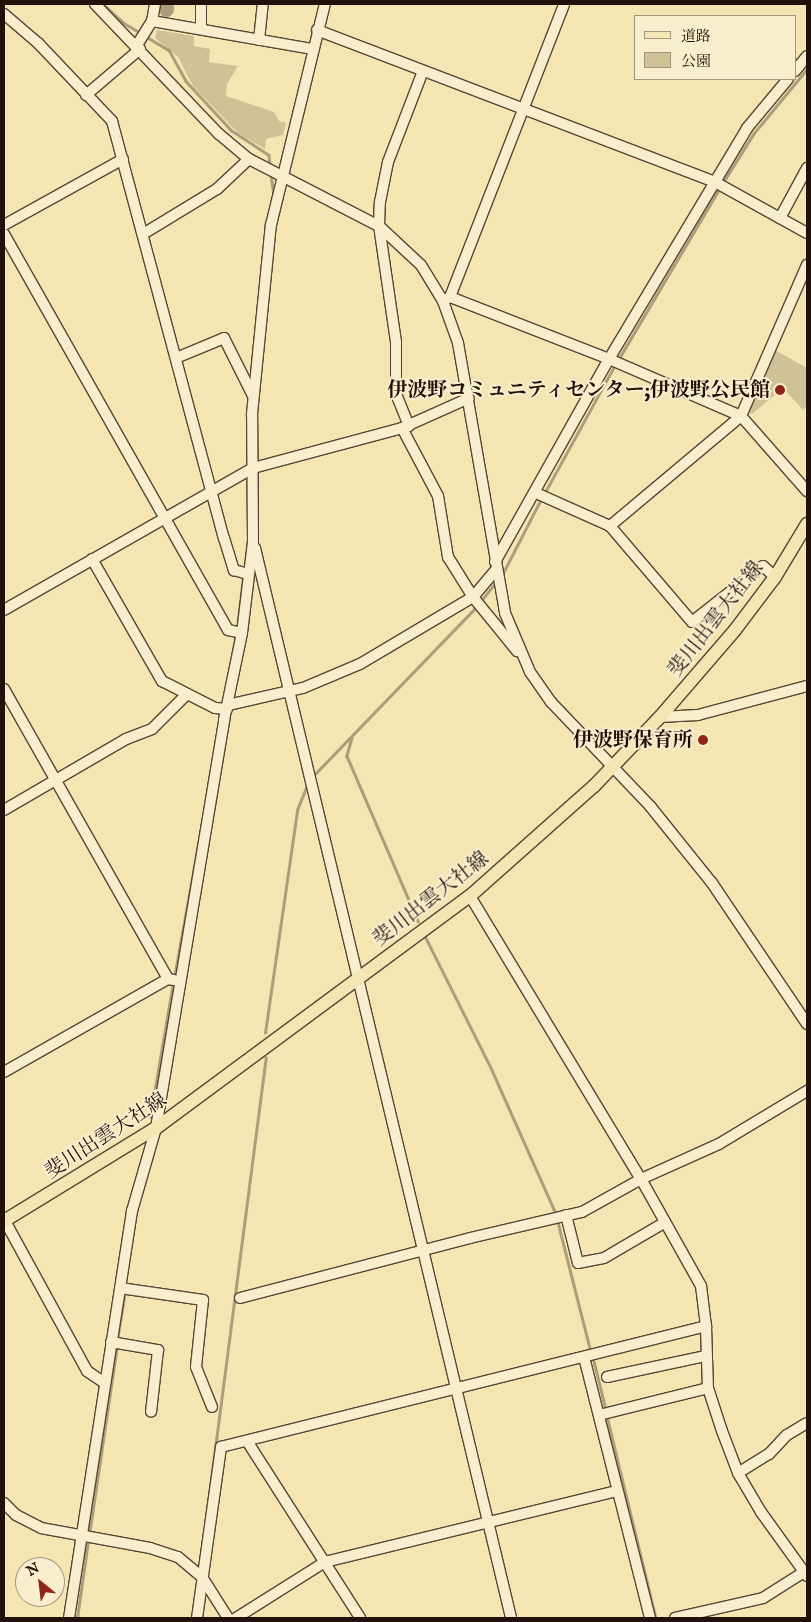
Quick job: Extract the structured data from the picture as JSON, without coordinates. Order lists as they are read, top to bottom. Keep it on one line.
{"streets":{"main road":["斐川出雲大社線"]},"places":["伊波野コミュニティセンター;伊波野公民館","伊波野保育所"],"legend":["道路","公園"],"north":"top left"}
